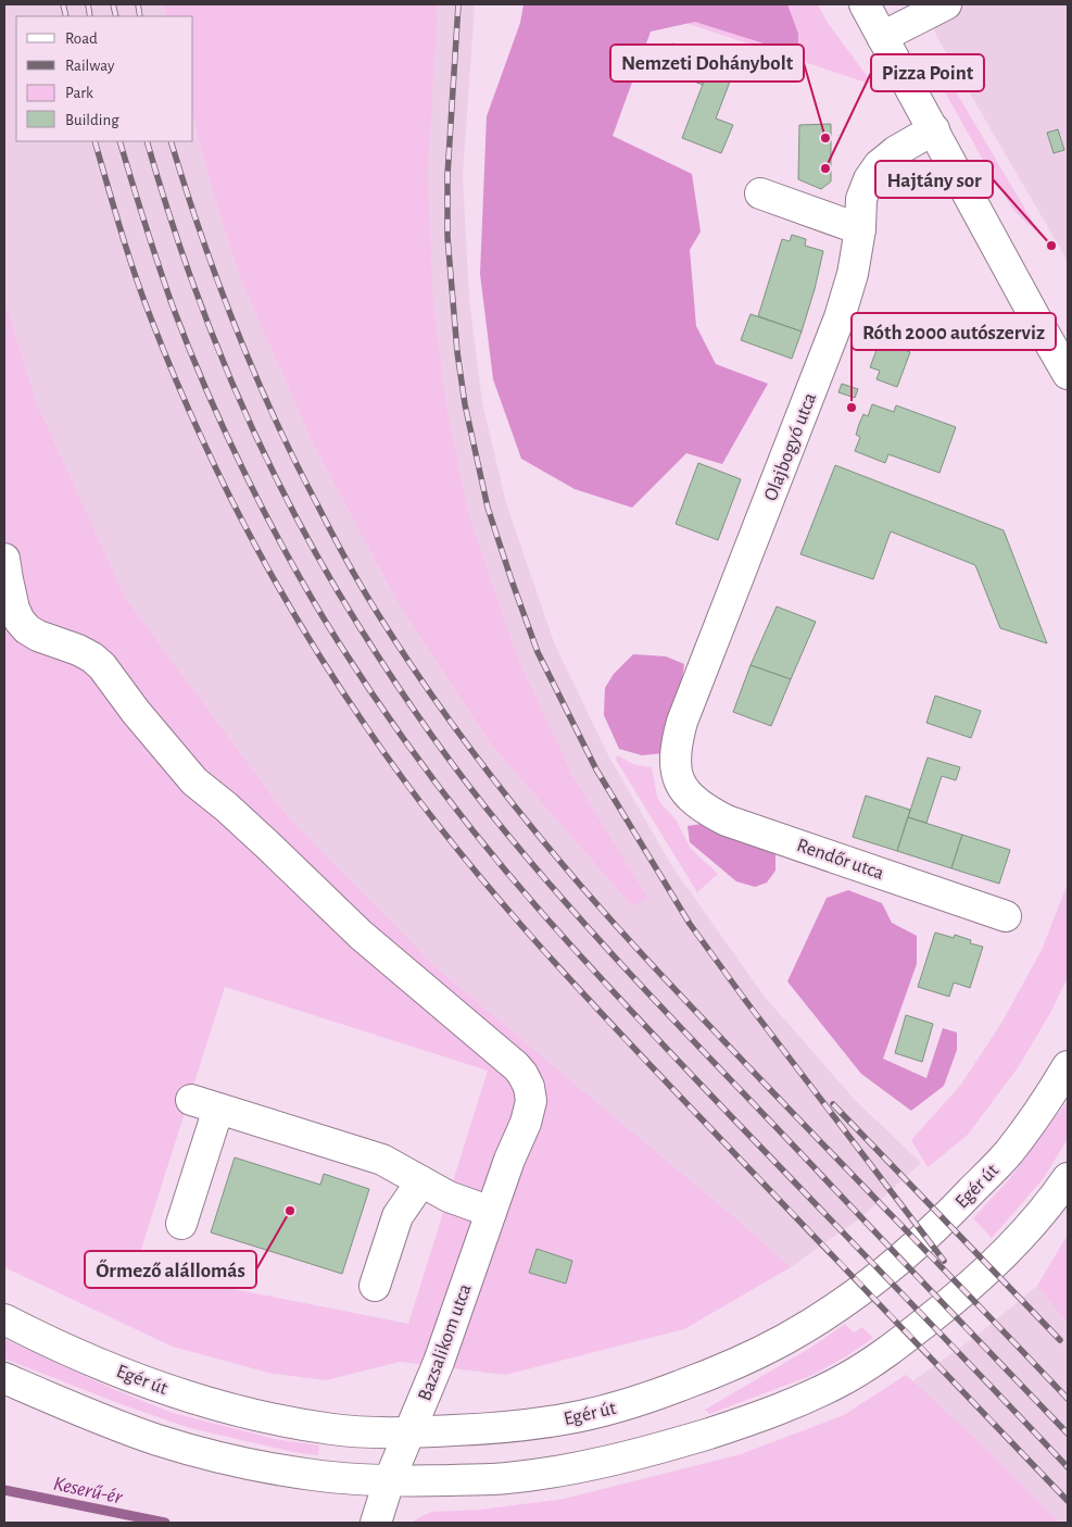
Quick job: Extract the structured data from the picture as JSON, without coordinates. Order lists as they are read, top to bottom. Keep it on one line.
{"streets":{"main road":["Olajbogyó utca","Rendőr utca","Egér út","Bazsalikom utca"]},"crossings":[["Olajbogyó utca","Rendőr utca"],["Egér út","Bazsalikom utca"]],"water":["Keserű-ér"],"places":["Nemzeti Dohánybolt","Pizza Point","Hajtány sor","Róth 2000 autószerviz","Őrmező alállomás"],"legend":["Road","Railway","Park","Building"]}
